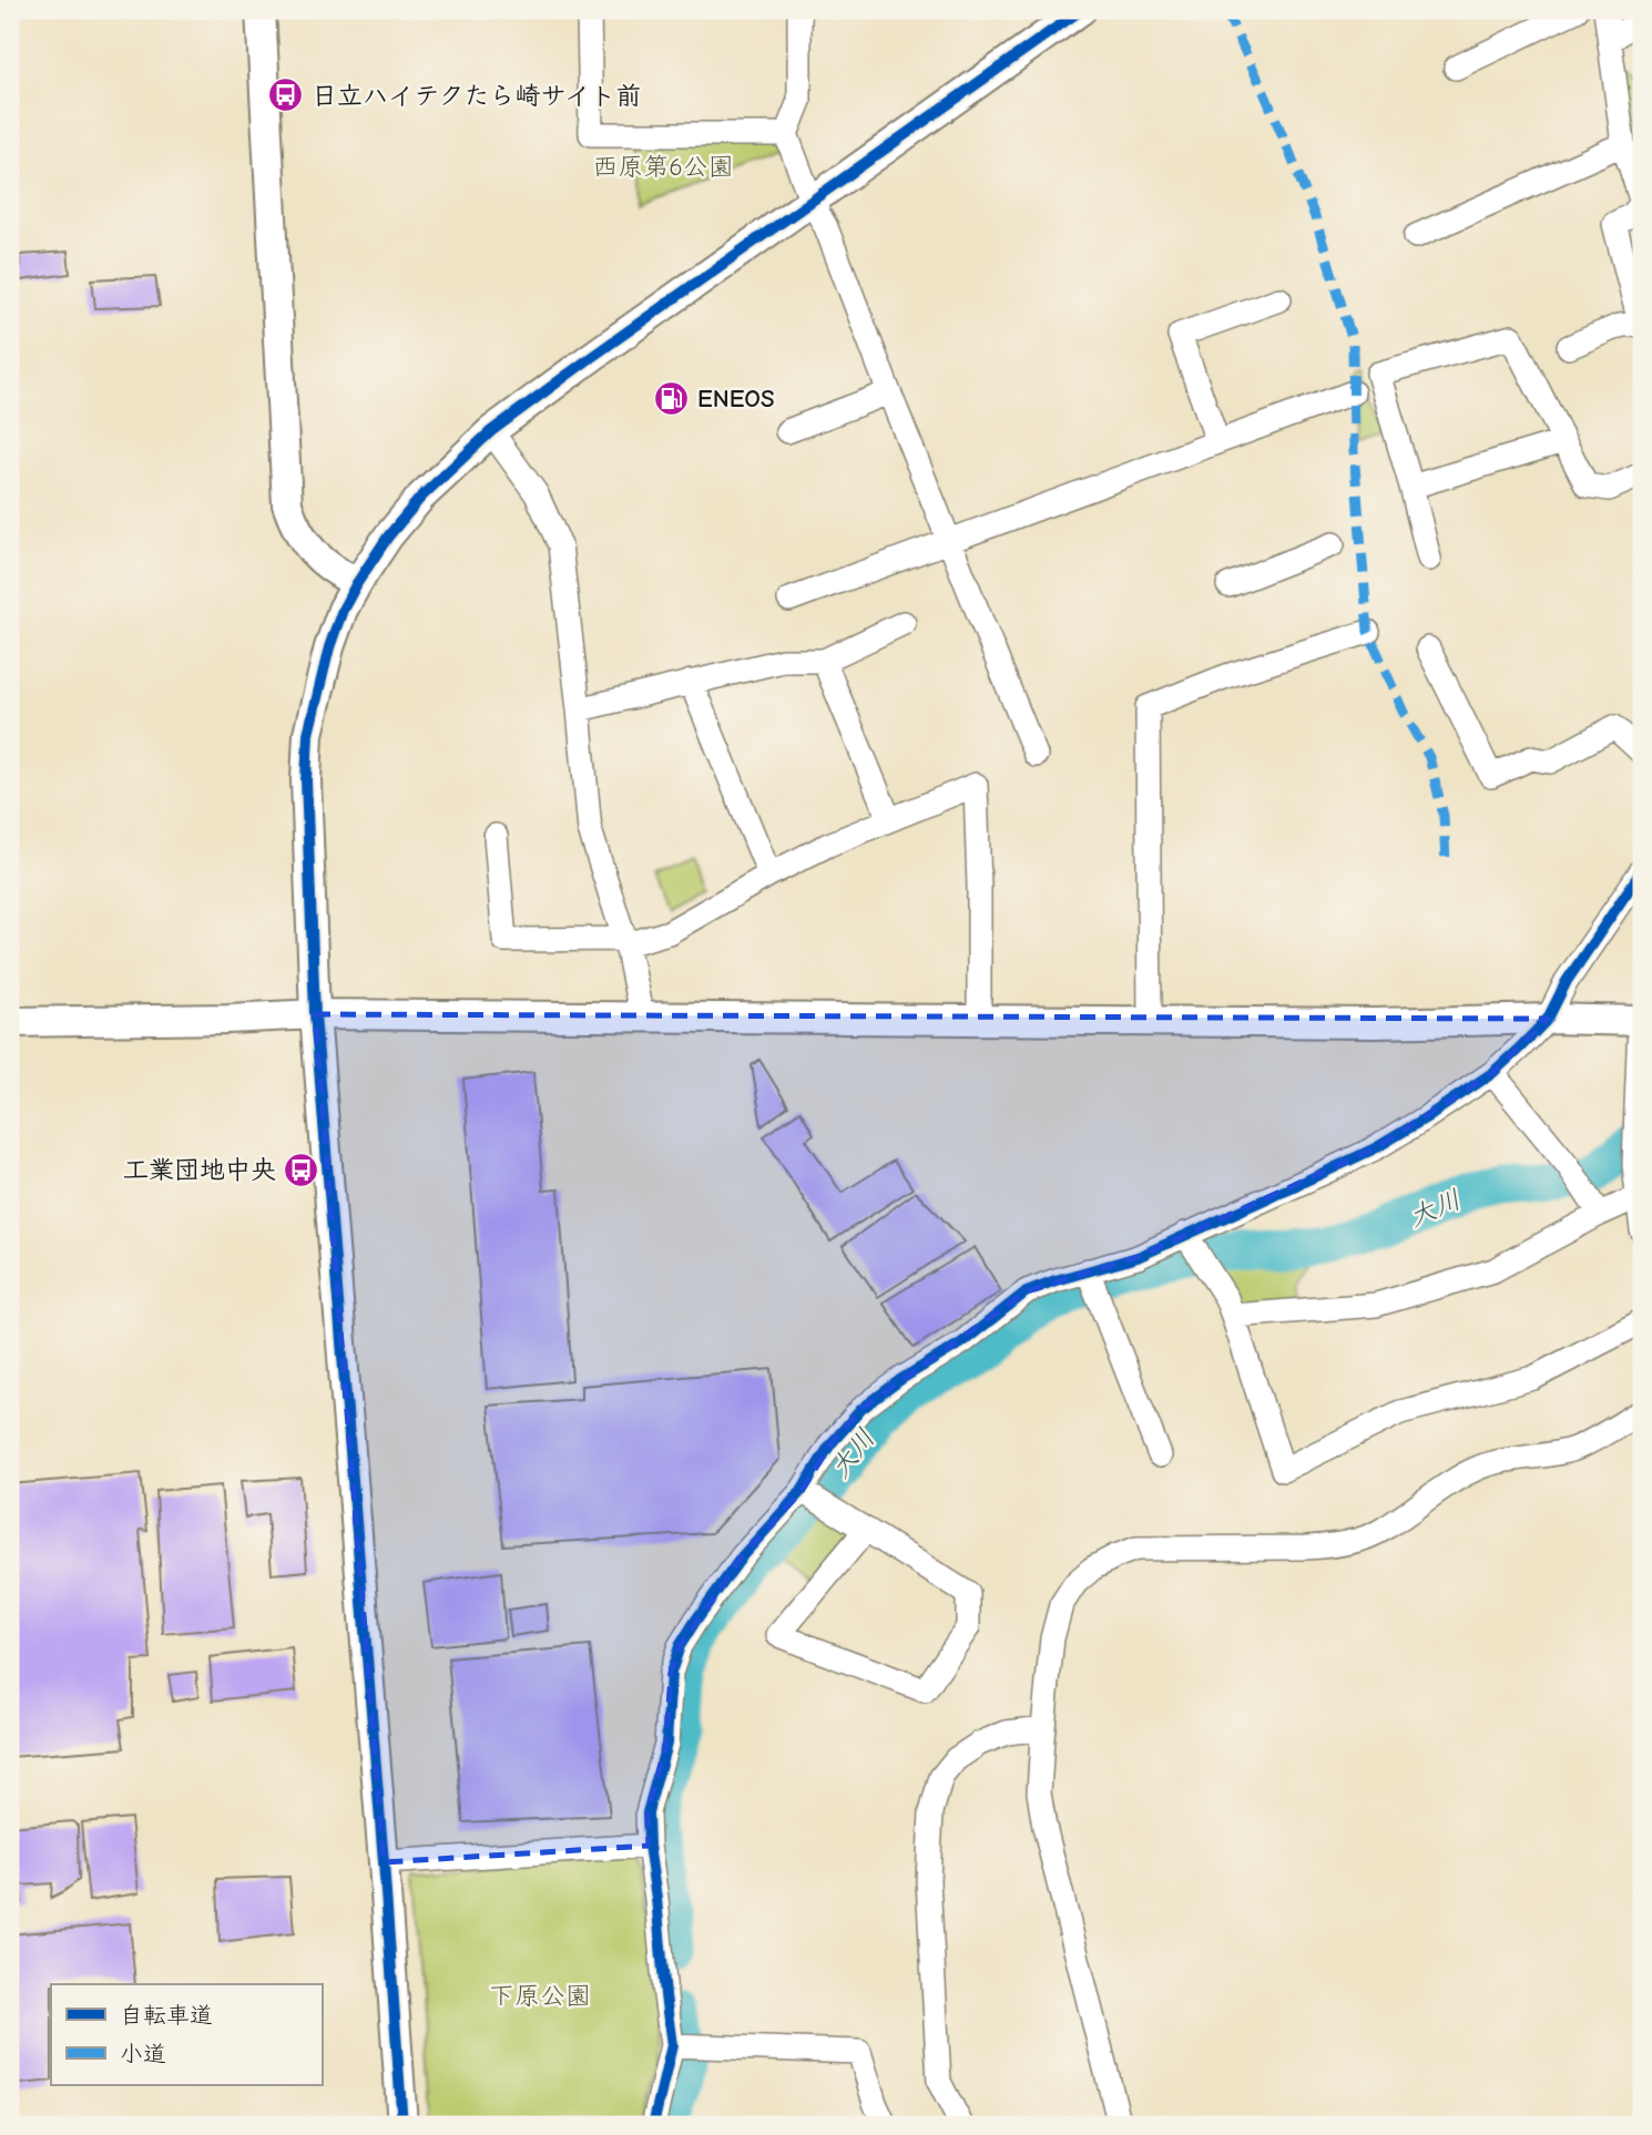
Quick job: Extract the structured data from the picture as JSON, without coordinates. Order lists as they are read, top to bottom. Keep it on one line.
{"water":["大川"],"parks":["西原第6公園","下原公園"],"places":{"bus stop":["日立ハイテクたら崎サイト前","工業団地中央"],"fuel station":["ENEOS"]},"legend":["自転車道","小道"]}
